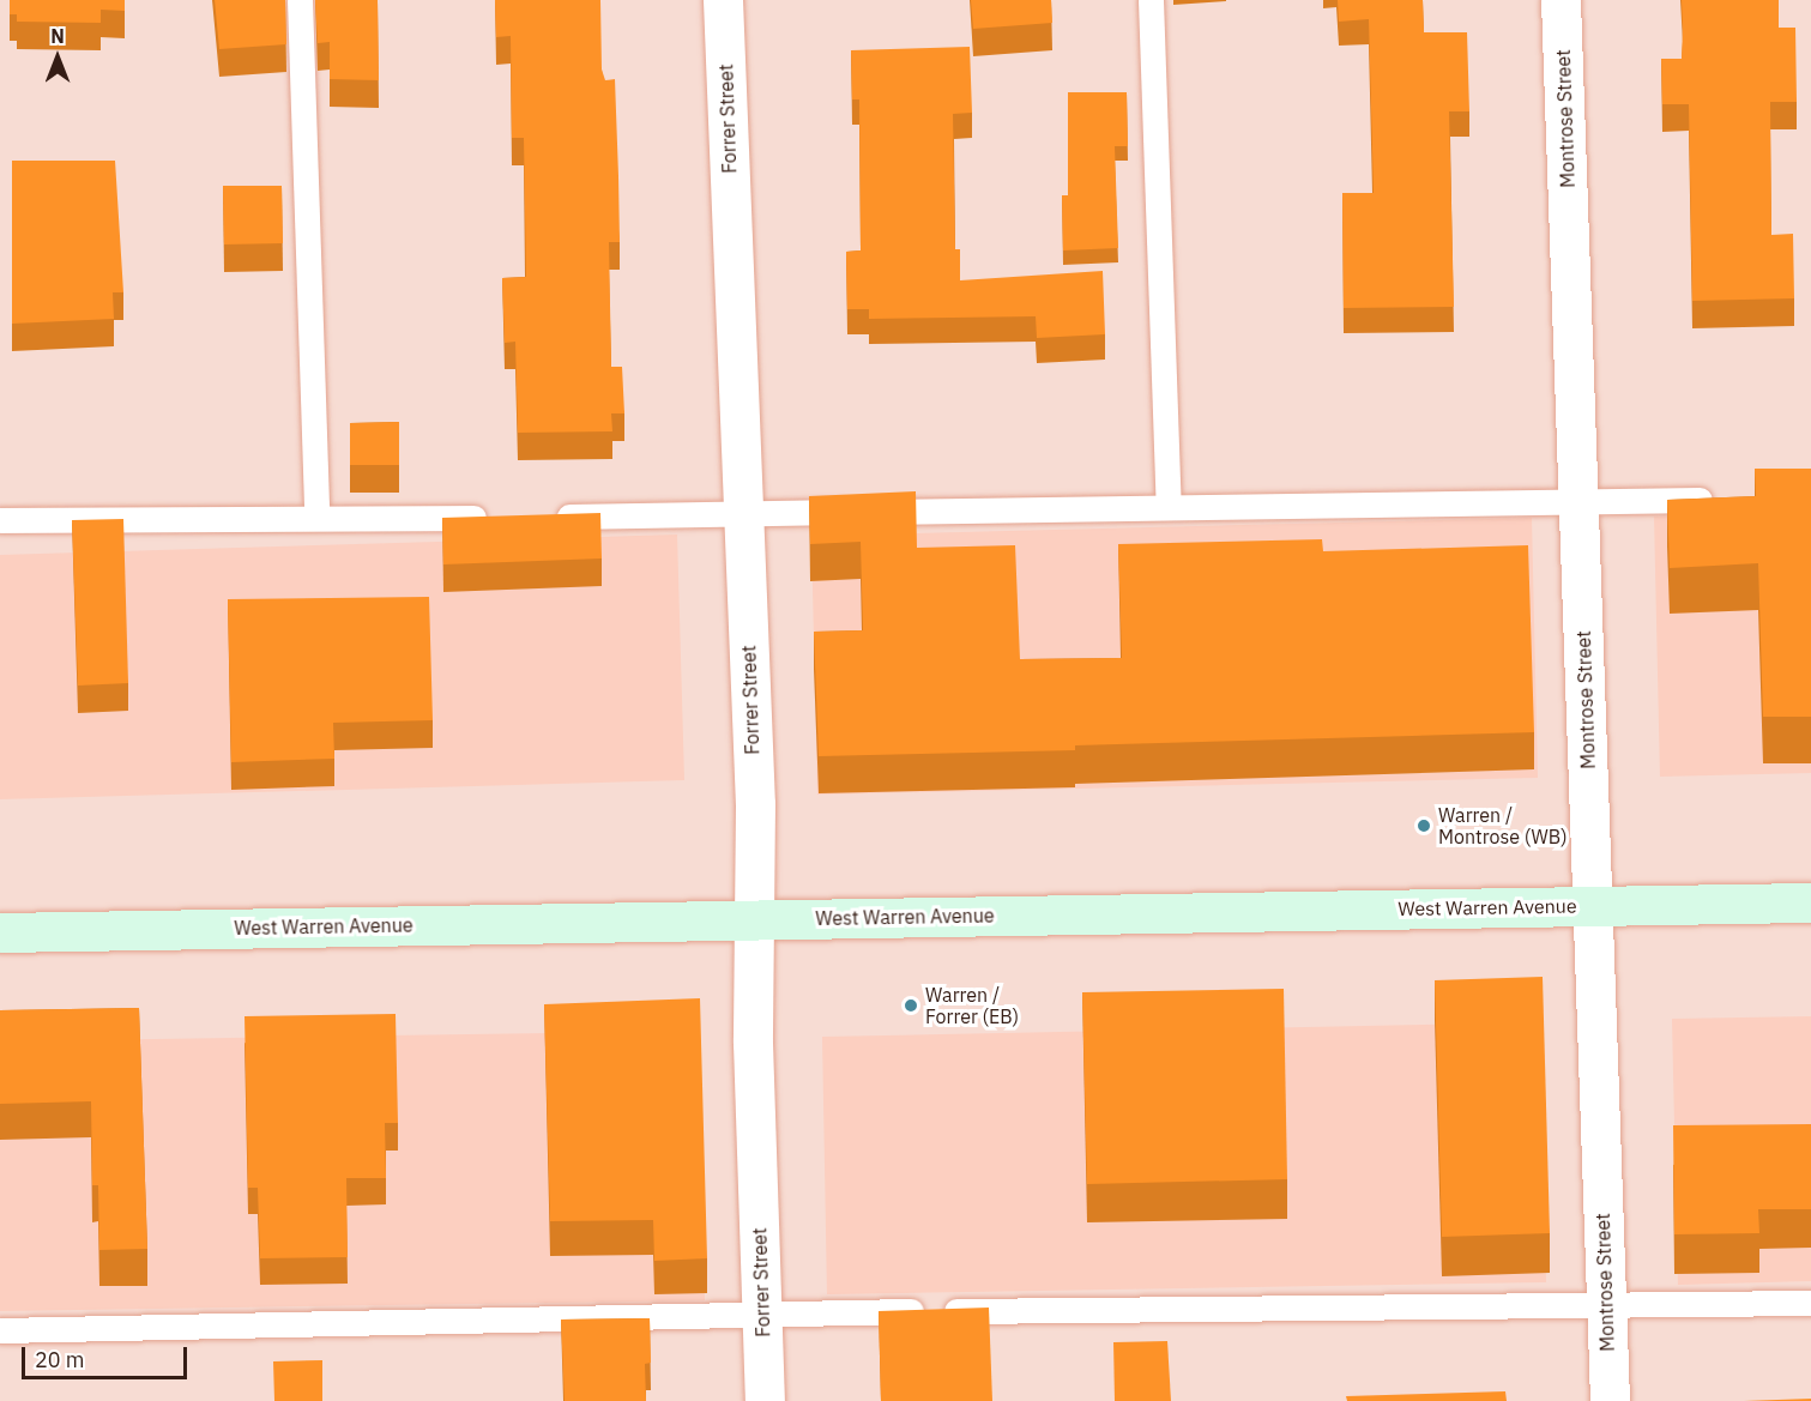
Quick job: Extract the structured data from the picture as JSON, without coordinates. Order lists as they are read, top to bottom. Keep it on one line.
{"streets":{"main road":["West Warren Avenue"],"street":["Forrer Street","Montrose Street"]},"crossings":[["Forrer Street","West Warren Avenue"],["Montrose Street","West Warren Avenue"]],"places":["Warren / Montrose (WB)","Warren / Forrer (EB)"],"scale_bar":"20 m","north":"top"}
